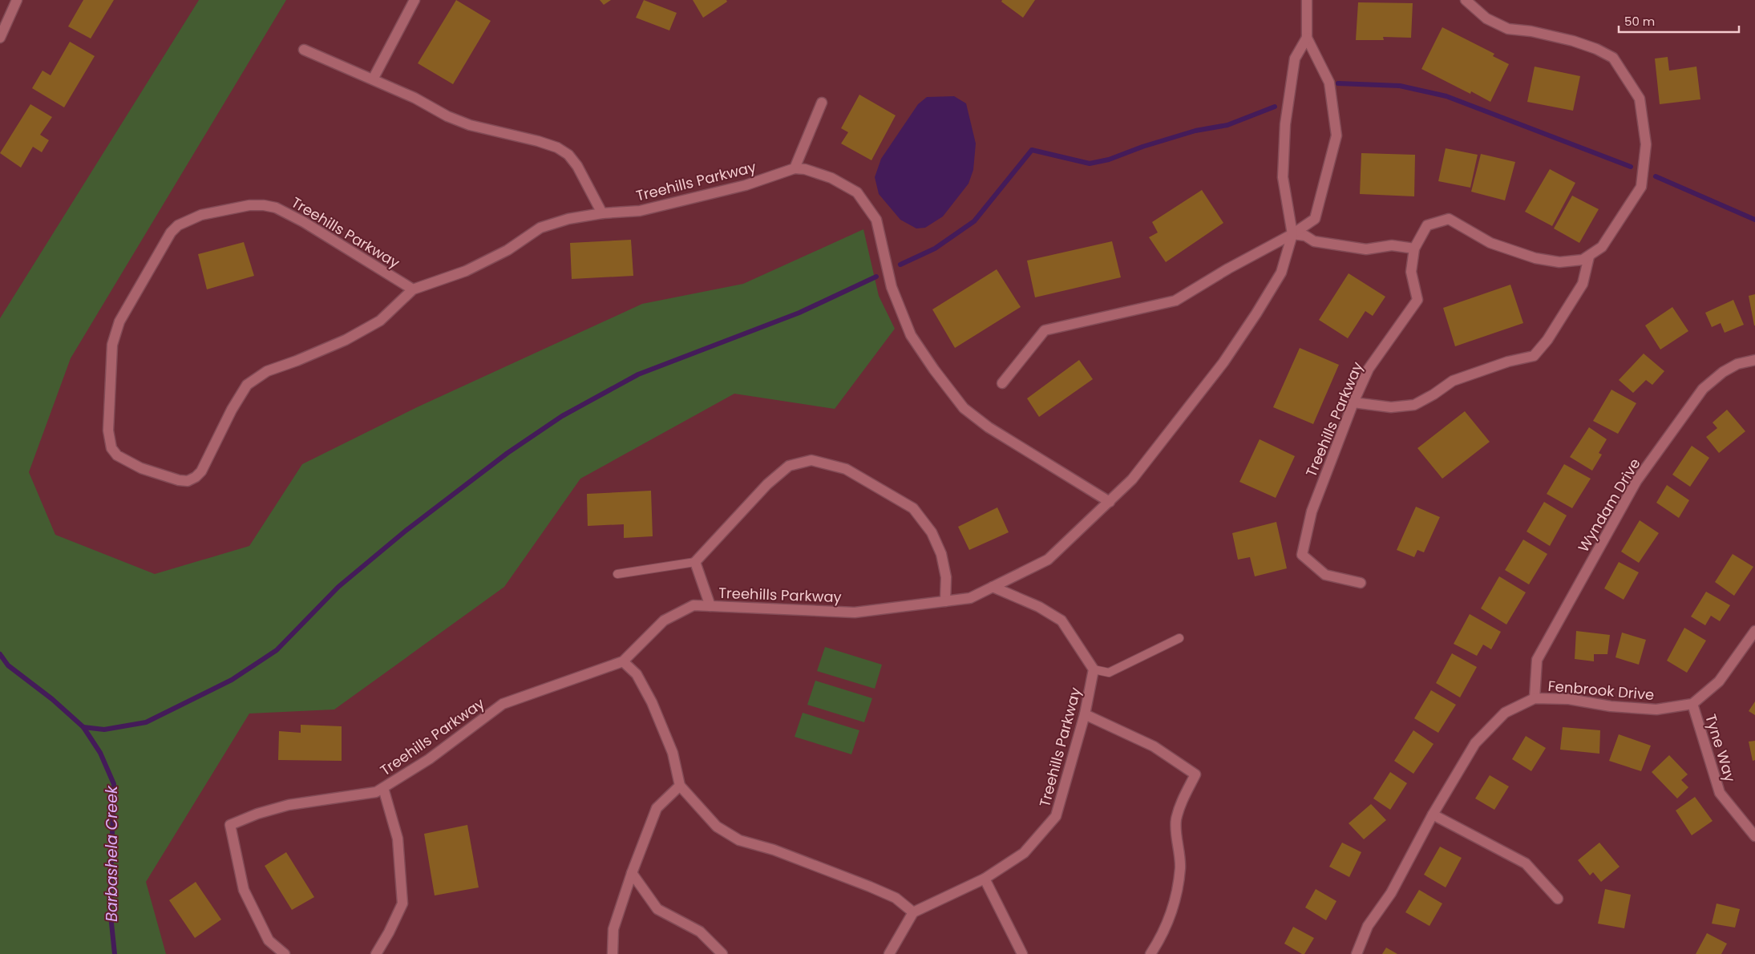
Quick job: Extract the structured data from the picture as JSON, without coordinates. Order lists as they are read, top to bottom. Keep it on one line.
{"streets":{"street":["Treehills Parkway","Wyndam Drive","Fenbrook Drive","Tyne Way"]},"crossings":[["Wyndam Drive","Fenbrook Drive"],["Fenbrook Drive","Tyne Way"]],"water":["Barbashela Creek"],"scale_bar":"50 m"}
